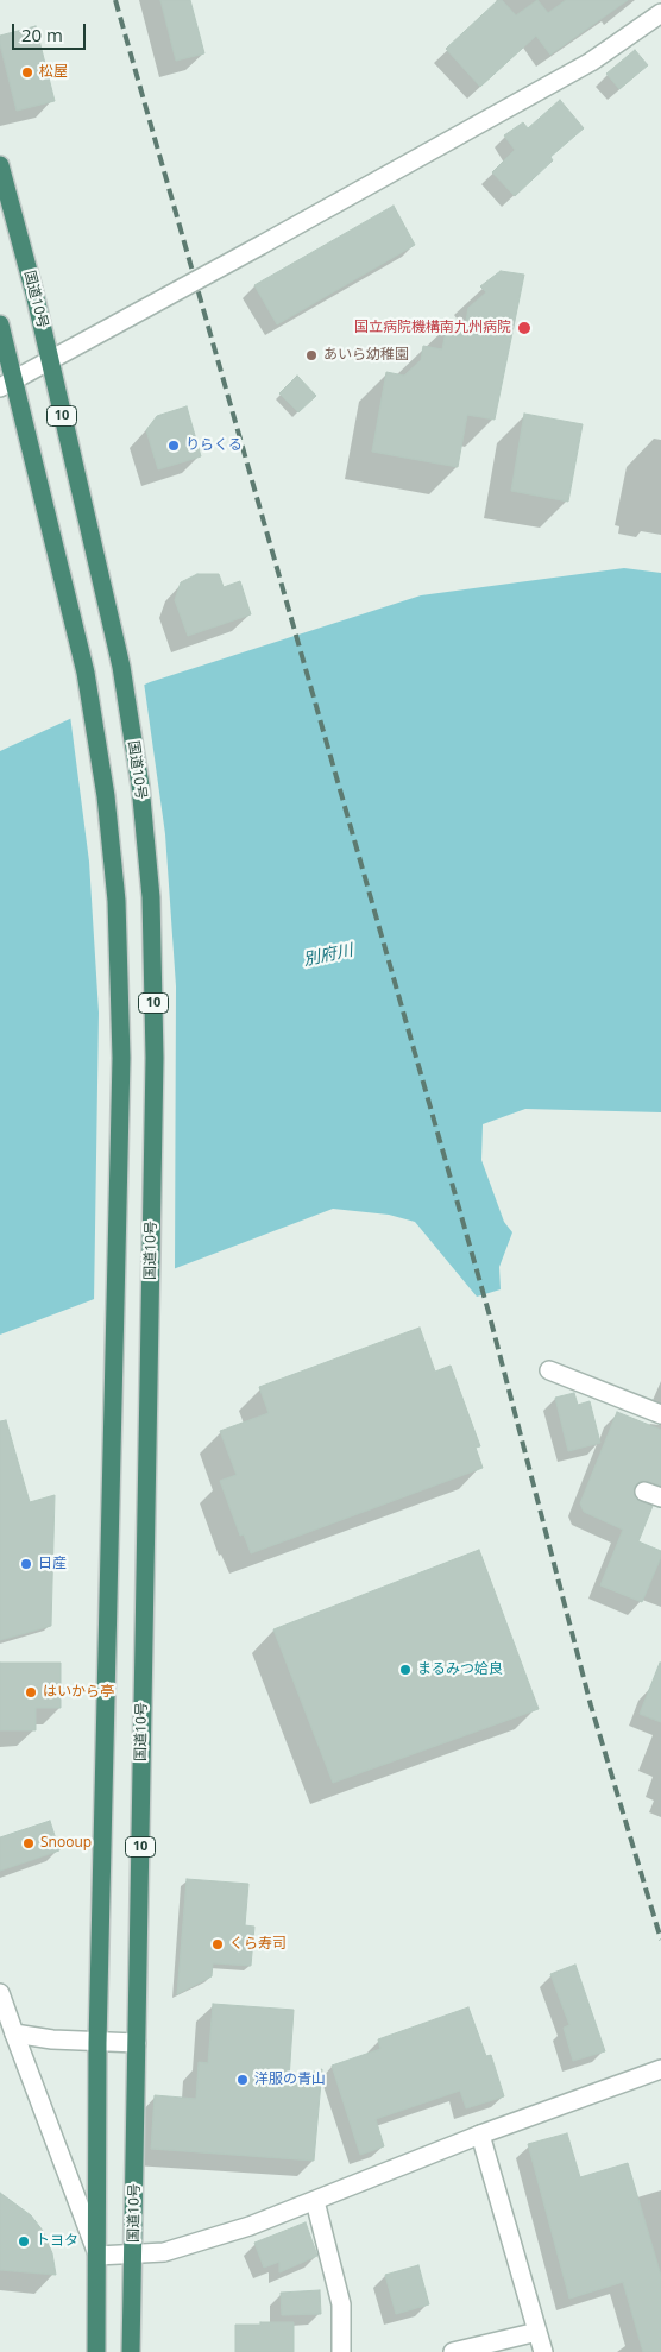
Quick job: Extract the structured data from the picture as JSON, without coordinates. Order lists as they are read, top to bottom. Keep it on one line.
{"streets":{"highway":["国道10号","10"]},"water":["別府川"],"places":["松屋","国立病院機構南九州病院","あいら幼稚園","りらくる","日産","まるみつ姶良","はいから亭","Snooup","くら寿司","洋服の青山","トヨタ"],"scale_bar":"20 m"}
